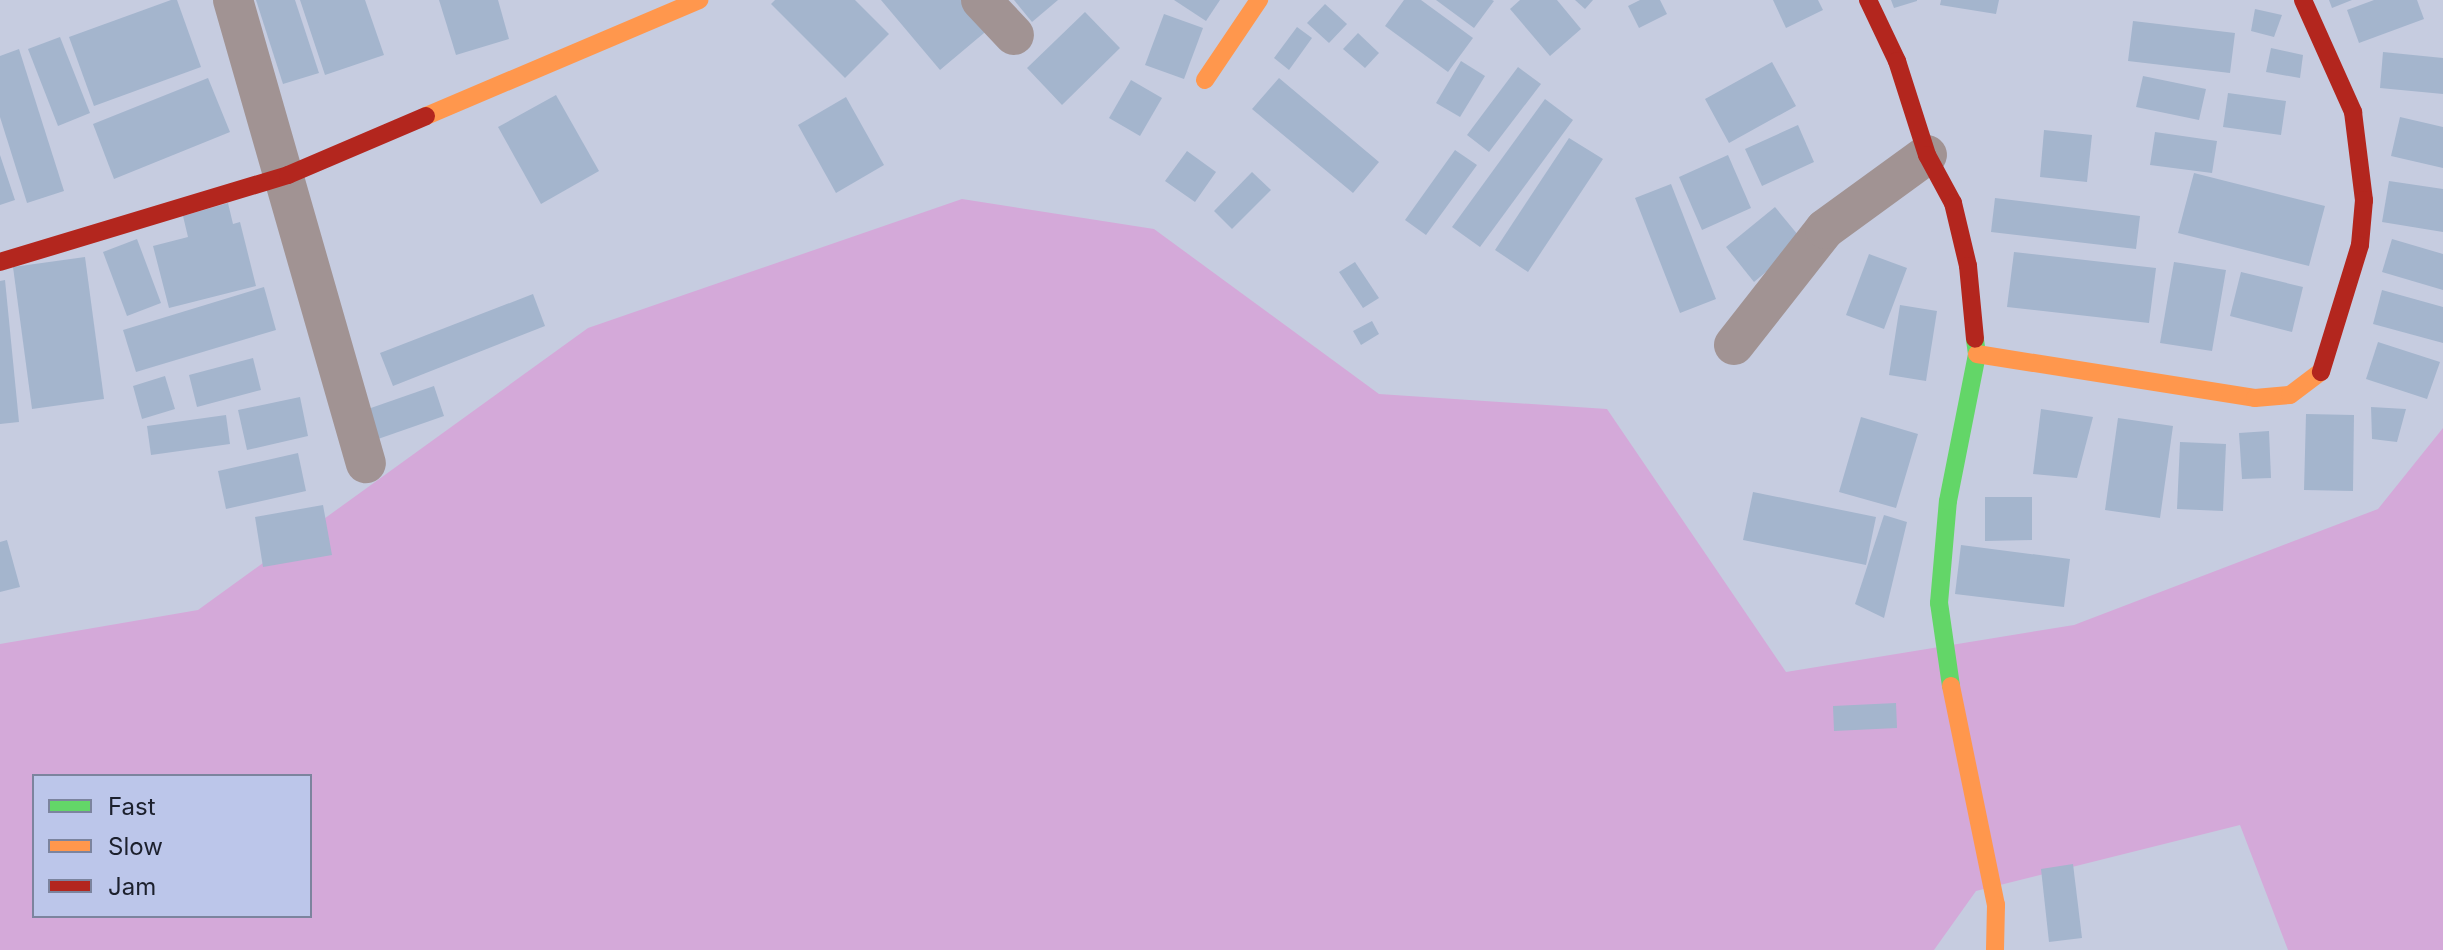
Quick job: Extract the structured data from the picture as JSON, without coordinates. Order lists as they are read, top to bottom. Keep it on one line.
{"legend":["Fast","Slow","Jam"]}
